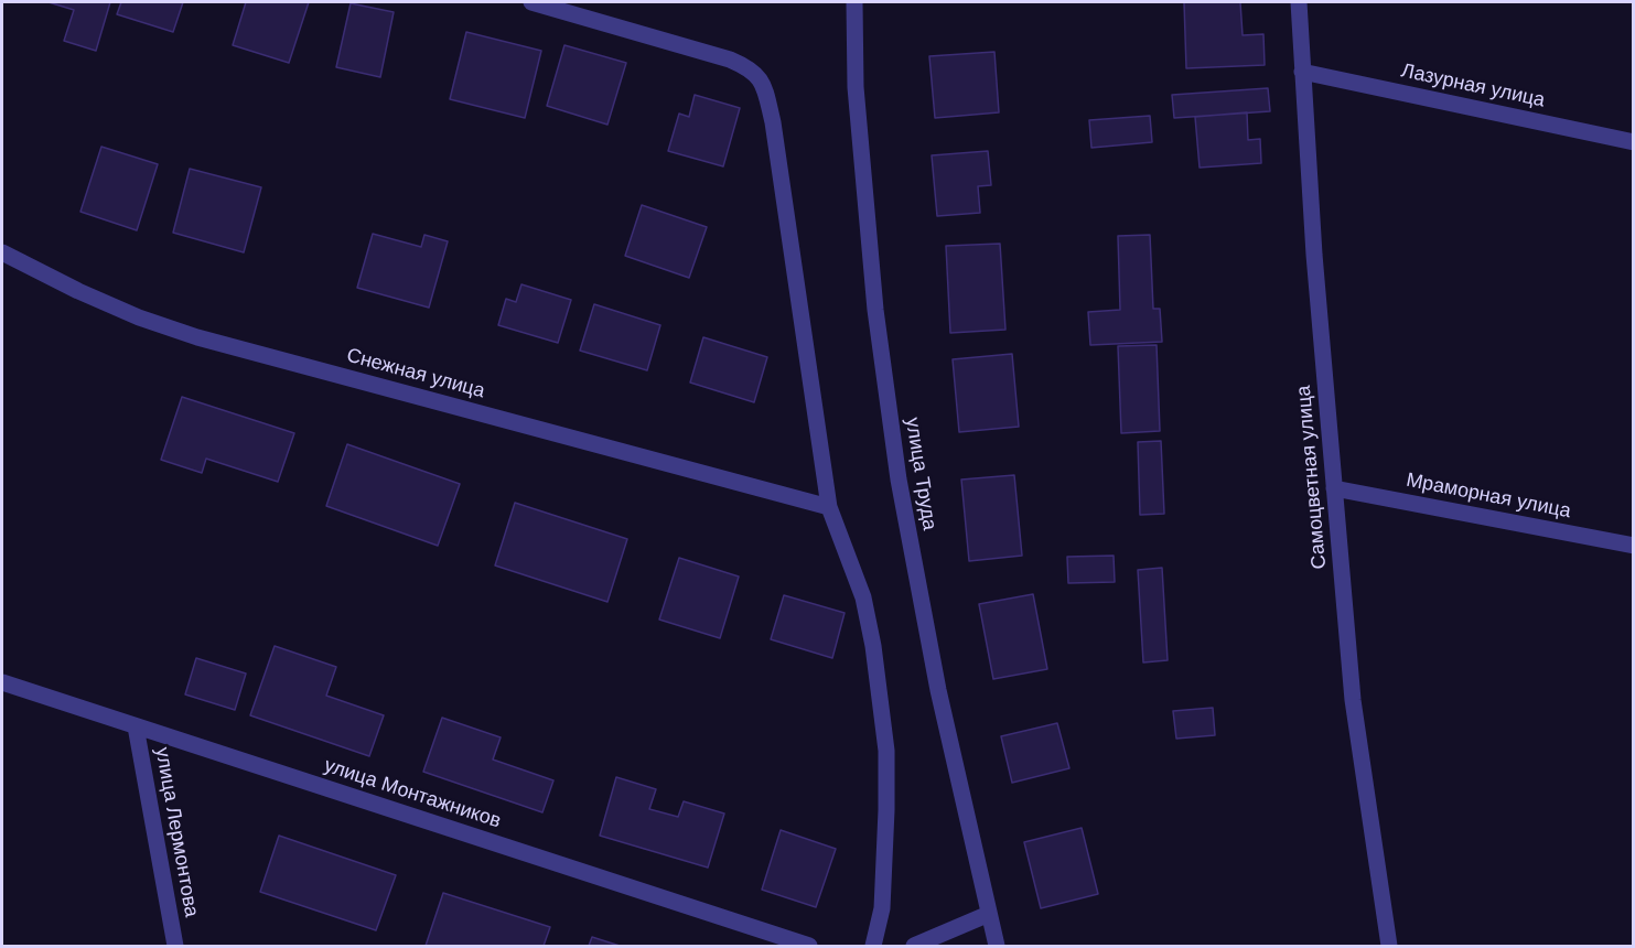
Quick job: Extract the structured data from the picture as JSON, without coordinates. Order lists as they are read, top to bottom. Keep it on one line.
{"streets":{"street":["Лазурная улица","Снежная улица","улица Труда","Самоцветная улица","Мраморная улица","улица Монтажников","улица Лермонтова"]},"crossings":[["Лазурная улица","Самоцветная улица"],["Самоцветная улица","Мраморная улица"],["улица Монтажников","улица Лермонтова"]]}
